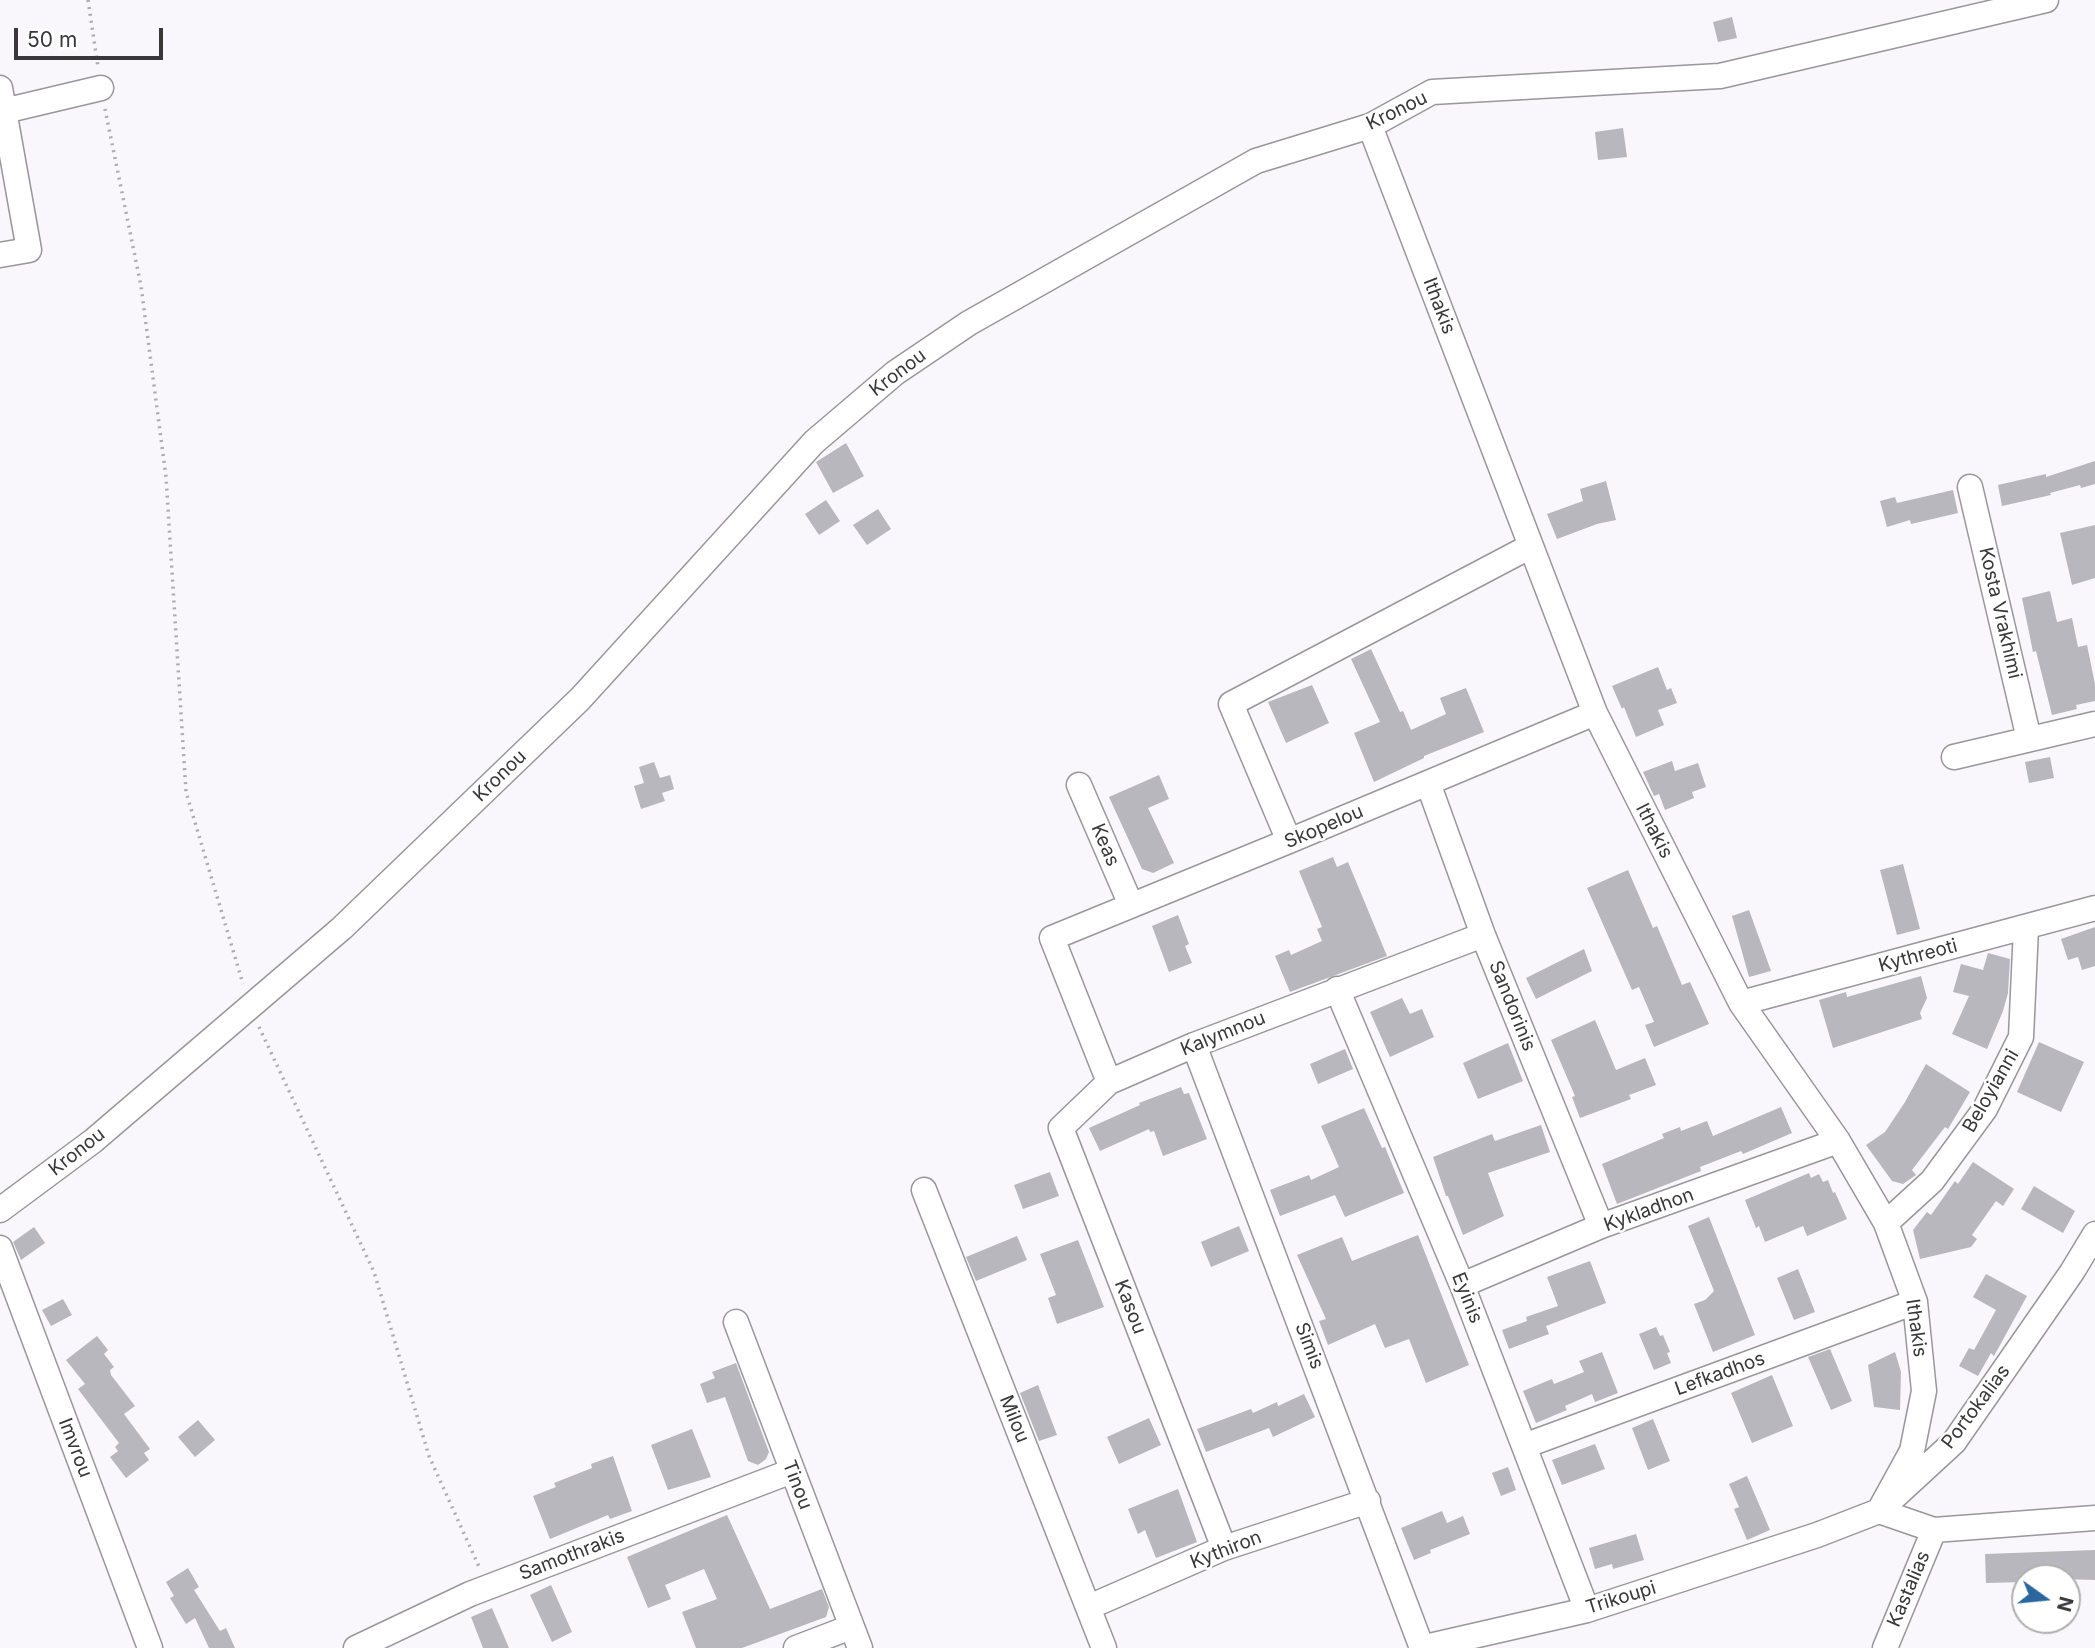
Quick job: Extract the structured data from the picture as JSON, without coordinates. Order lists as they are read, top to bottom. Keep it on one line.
{"streets":{"street":["Kronou","Ithakis","Kosta Vrakhimi","Skopelou","Keas","Kythreoti","Sandorinis","Kalymnou","Beloyianni","Kykladhon","Eyinis","Kasou","Simis","Lefkadhos","Portokalias","Milou","Imvrou","Tinou","Kythiron","Samothrakis","Kastalias","Trikoupi"]},"crossings":[["Kronou","Ithakis"],["Ithakis","Skopelou"],["Ithakis","Kythreoti"],["Ithakis","Beloyianni"],["Ithakis","Kykladhon"],["Ithakis","Lefkadhos"],["Ithakis","Portokalias"],["Skopelou","Keas"],["Skopelou","Sandorinis"],["Skopelou","Kalymnou"],["Skopelou","Kasou"],["Kythreoti","Beloyianni"],["Sandorinis","Kalymnou"],["Sandorinis","Kykladhon"],["Kalymnou","Eyinis"],["Kalymnou","Kasou"],["Kalymnou","Simis"],["Kykladhon","Eyinis"],["Eyinis","Lefkadhos"],["Eyinis","Trikoupi"],["Kasou","Kythiron"],["Simis","Kythiron"],["Simis","Trikoupi"],["Portokalias","Trikoupi"],["Milou","Kythiron"],["Tinou","Samothrakis"]],"scale_bar":"50 m","north":"right"}
